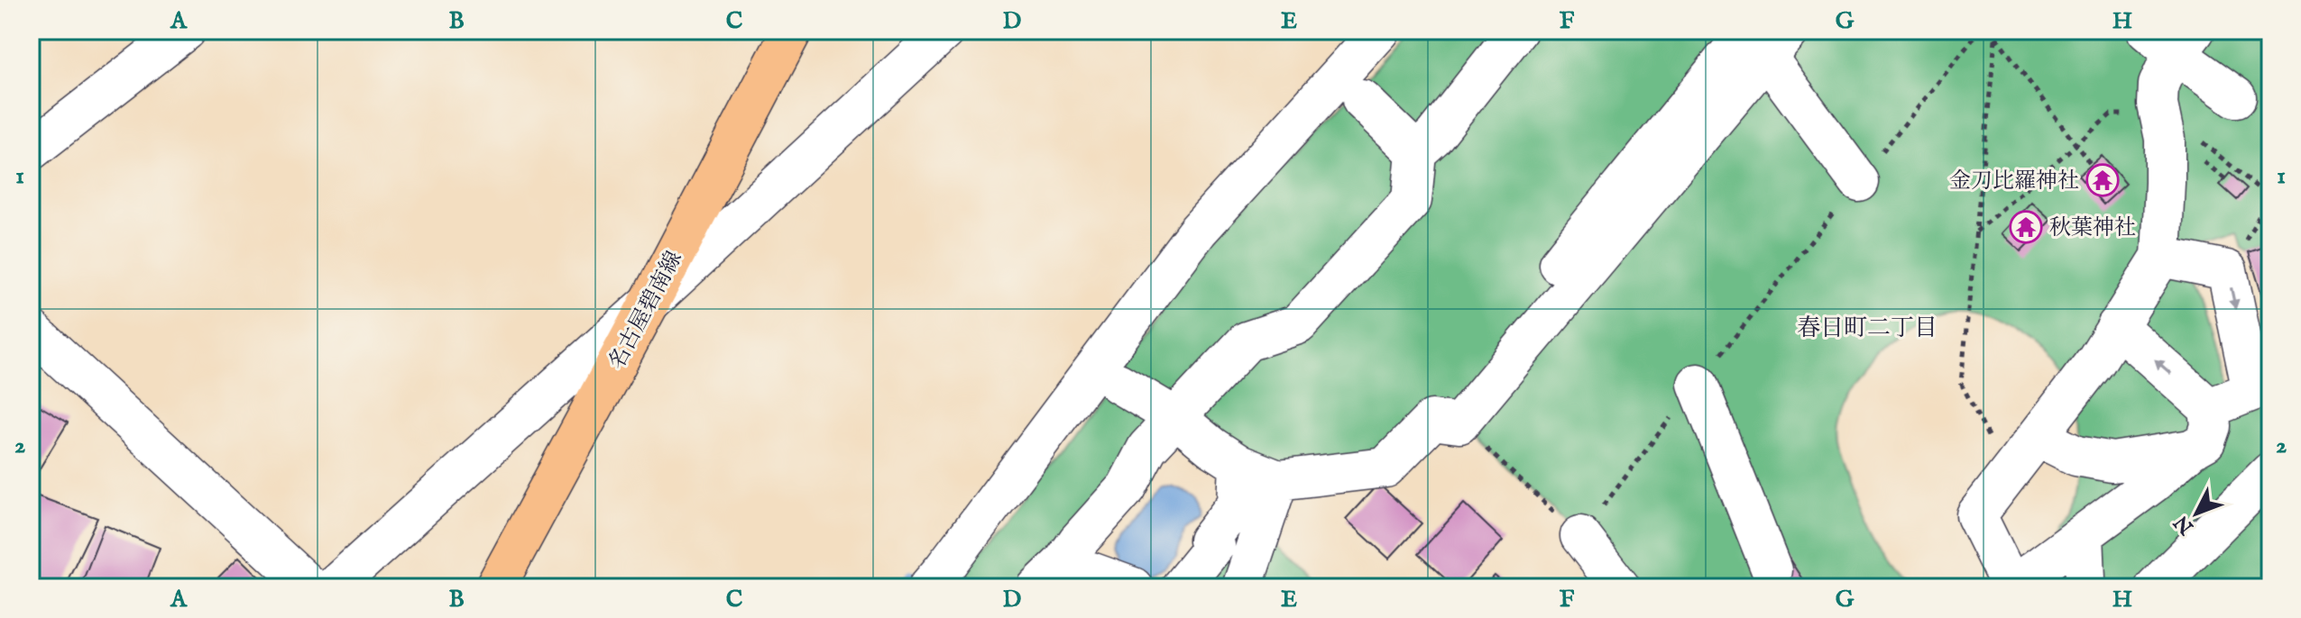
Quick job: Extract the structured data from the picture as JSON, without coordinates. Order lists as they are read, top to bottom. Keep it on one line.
{"streets":{"main road":["名古屋碧南線"]},"districts":["春日町二丁目"],"places":{"temple":["金刀比羅神社","秋葉神社"]},"north":"bottom left","grid":{"columns":["A","B","C","D","E","F","G","H"],"rows":["1","2"]}}
